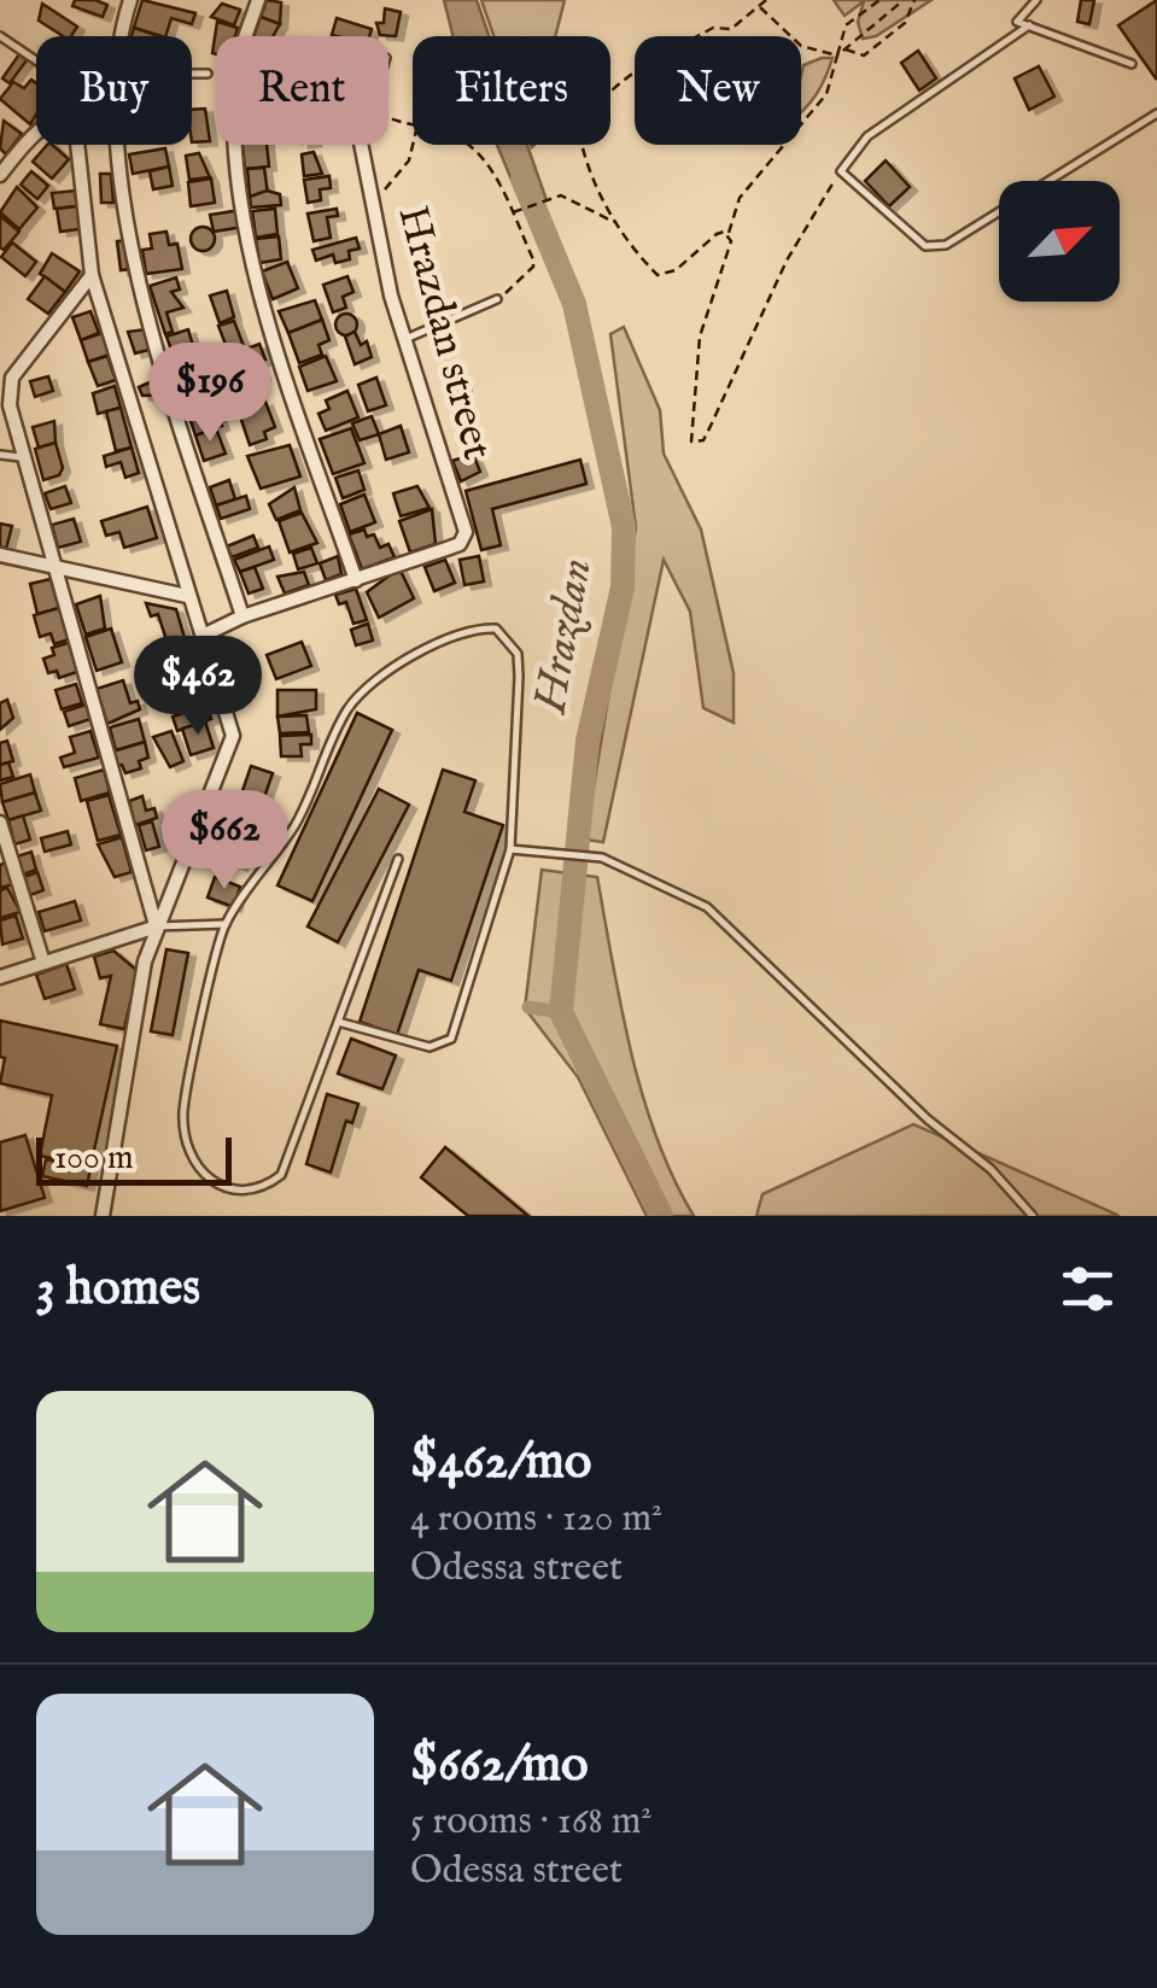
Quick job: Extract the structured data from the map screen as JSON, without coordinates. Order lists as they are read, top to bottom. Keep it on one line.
{"streets":{"street":["Hrazdan street"]},"water":["Hrazdan"],"scale_bar":"100 m","north":"top right","page":{"chip":["Buy","Rent","Filters","New"],"price":["$196","$462","$662"],"scale":"100 m","heading":"3 homes","list":[{"name":"$462/mo","note":"4 rooms · 120 m² · Odessa street"},{"name":"$662/mo","note":"5 rooms · 168 m² · Odessa street"}]}}
